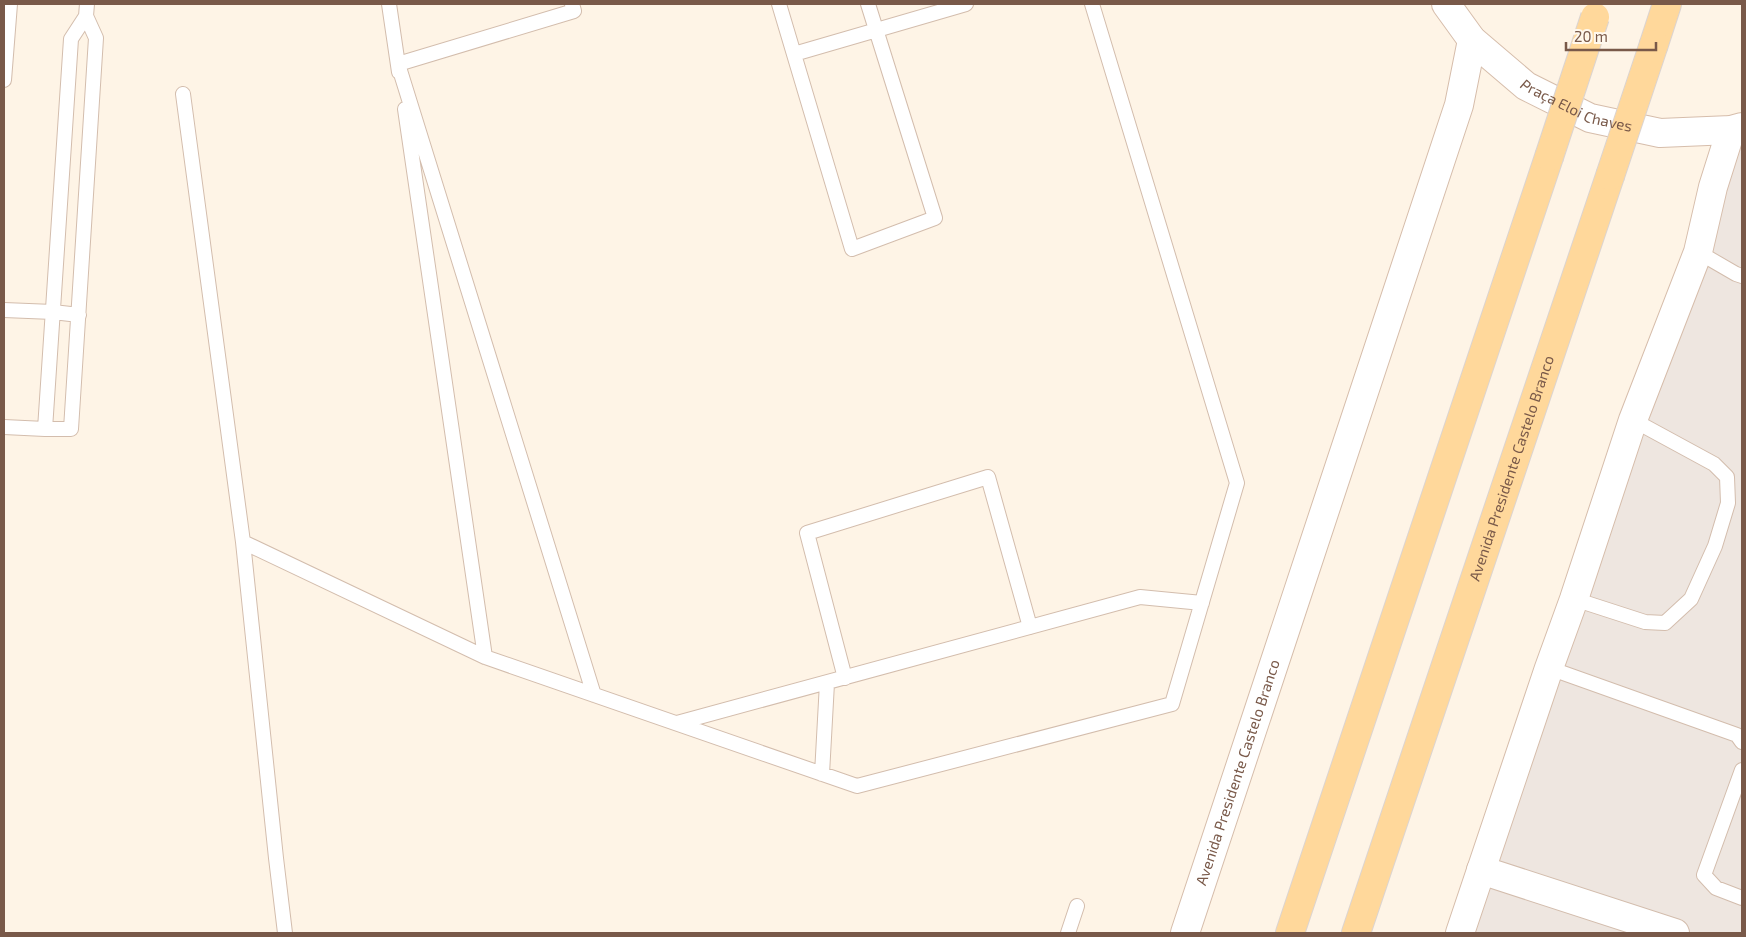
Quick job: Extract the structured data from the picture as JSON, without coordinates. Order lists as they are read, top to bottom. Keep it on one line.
{"streets":{"main road":["Praça Eloi Chaves","Avenida Presidente Castelo Branco"]},"crossings":[["Praça Eloi Chaves","Avenida Presidente Castelo Branco"]],"scale_bar":"20 m"}
